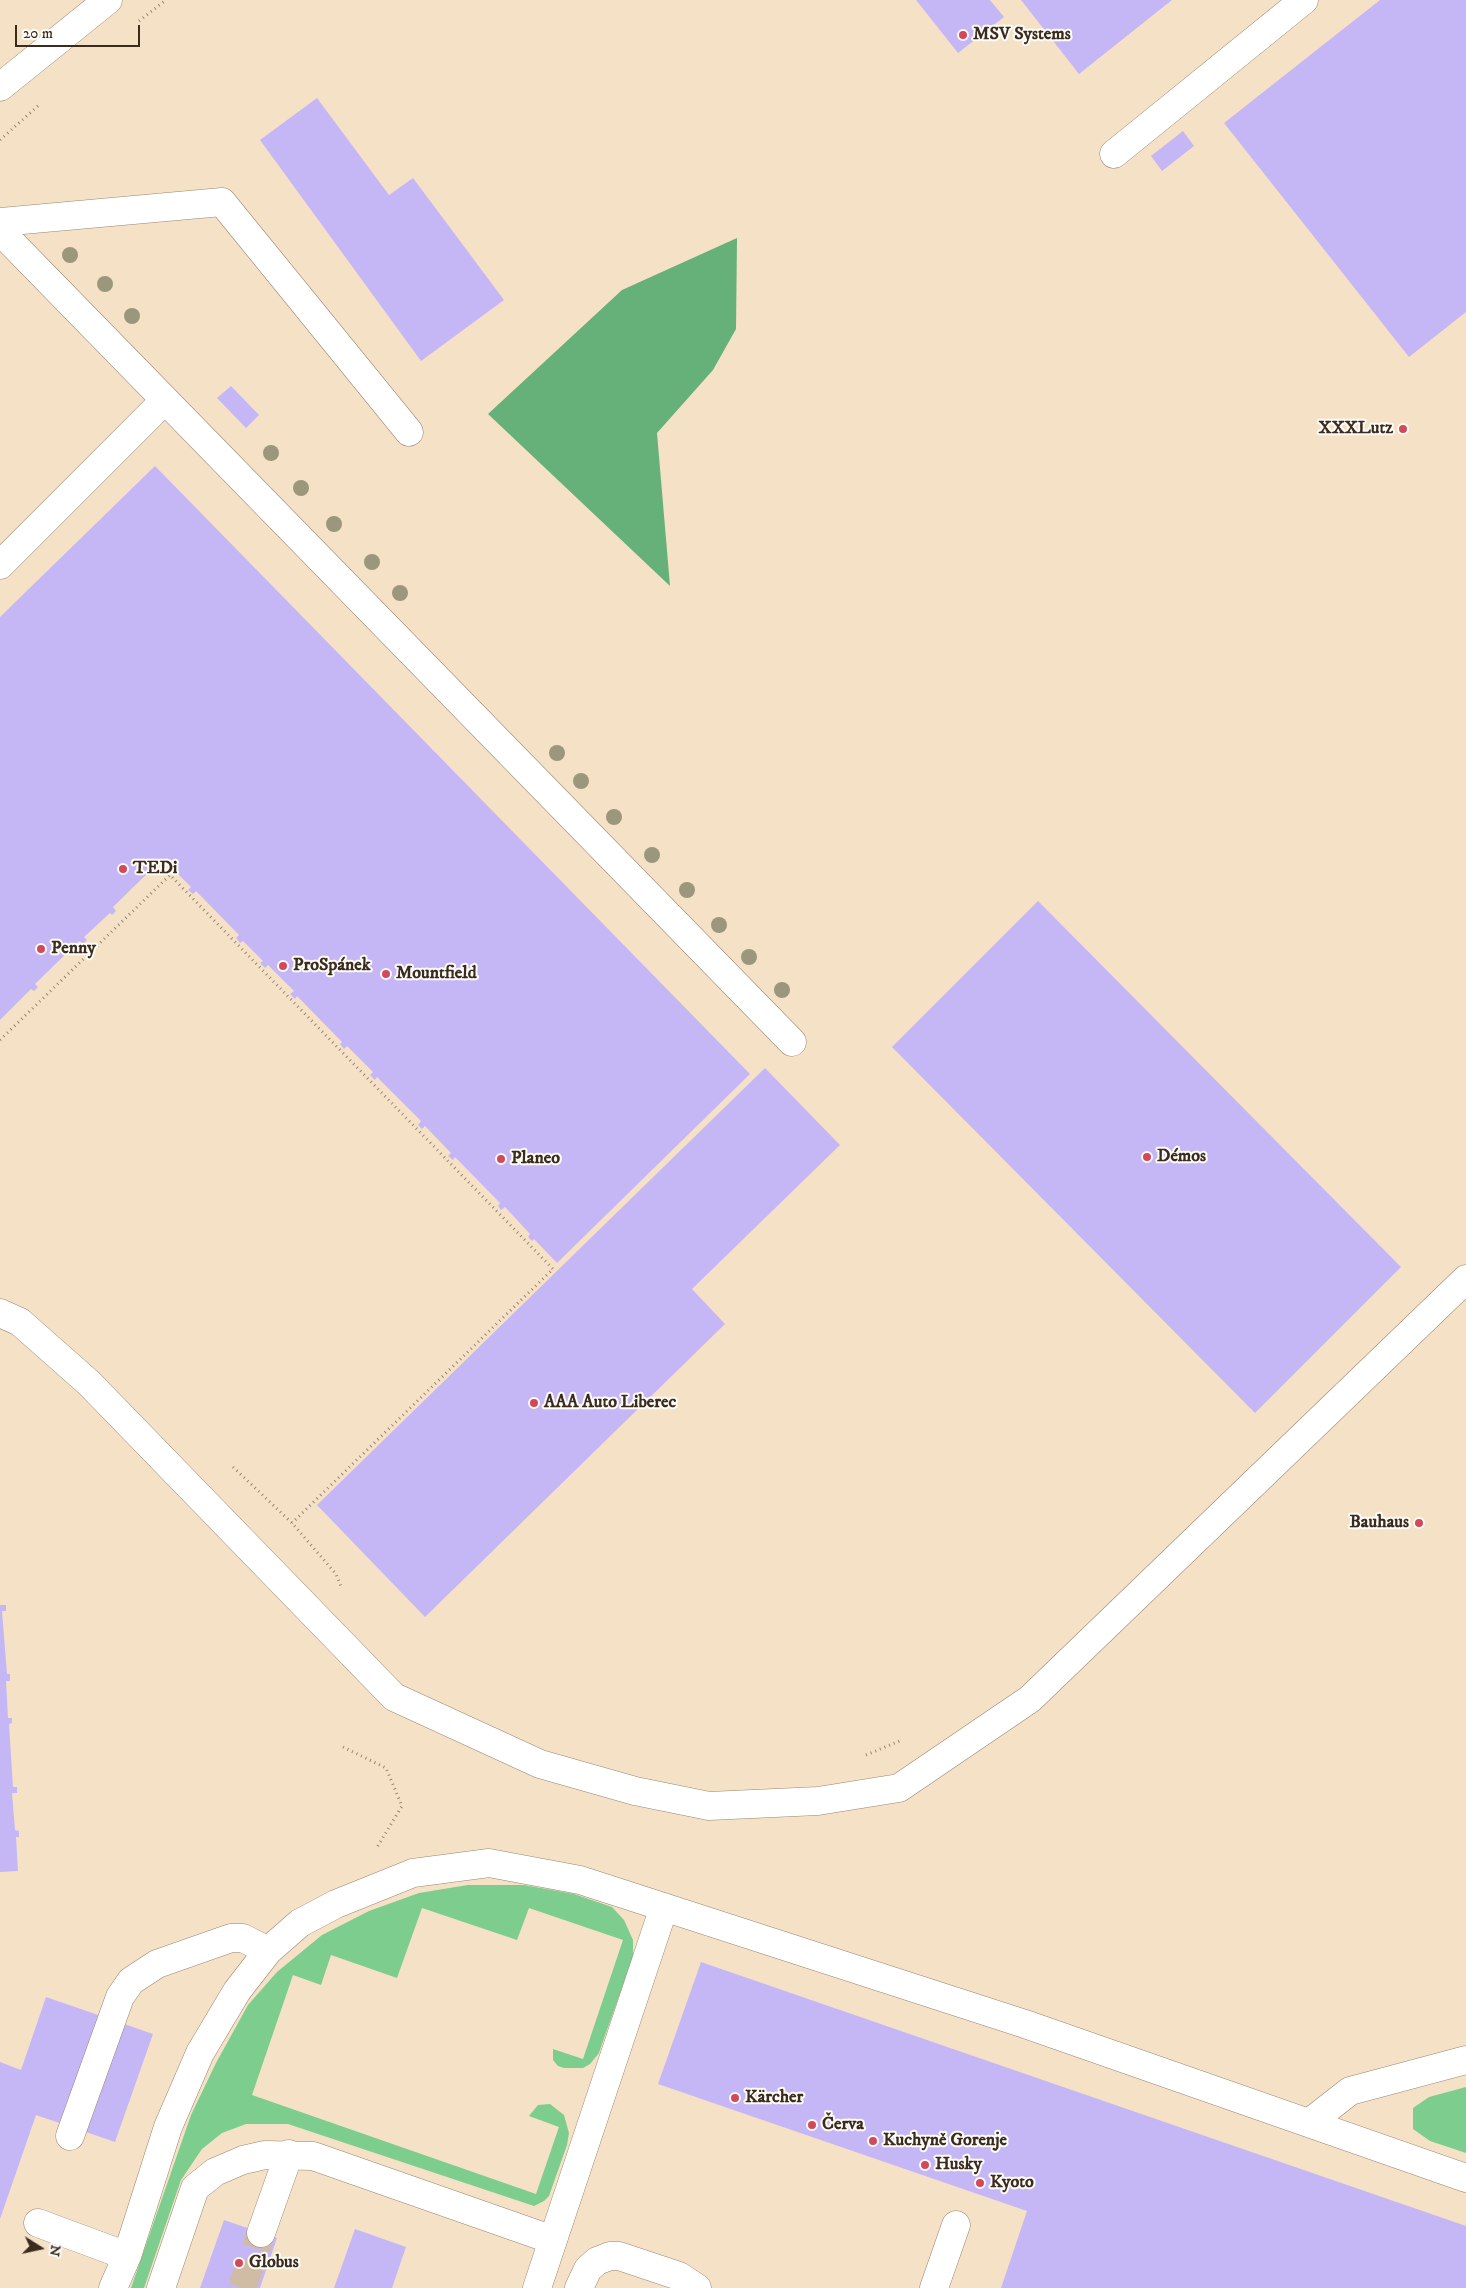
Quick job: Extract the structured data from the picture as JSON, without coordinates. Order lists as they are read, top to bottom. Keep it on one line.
{"places":["MSV Systems","XXXLutz","TEDi","Penny","ProSpánek","Mountfield","Démos","Planeo","AAA Auto Liberec","Bauhaus","Kärcher","Červa","Kuchyně Gorenje","Husky","Kyoto","Globus"],"scale_bar":"20 m","north":"right"}
